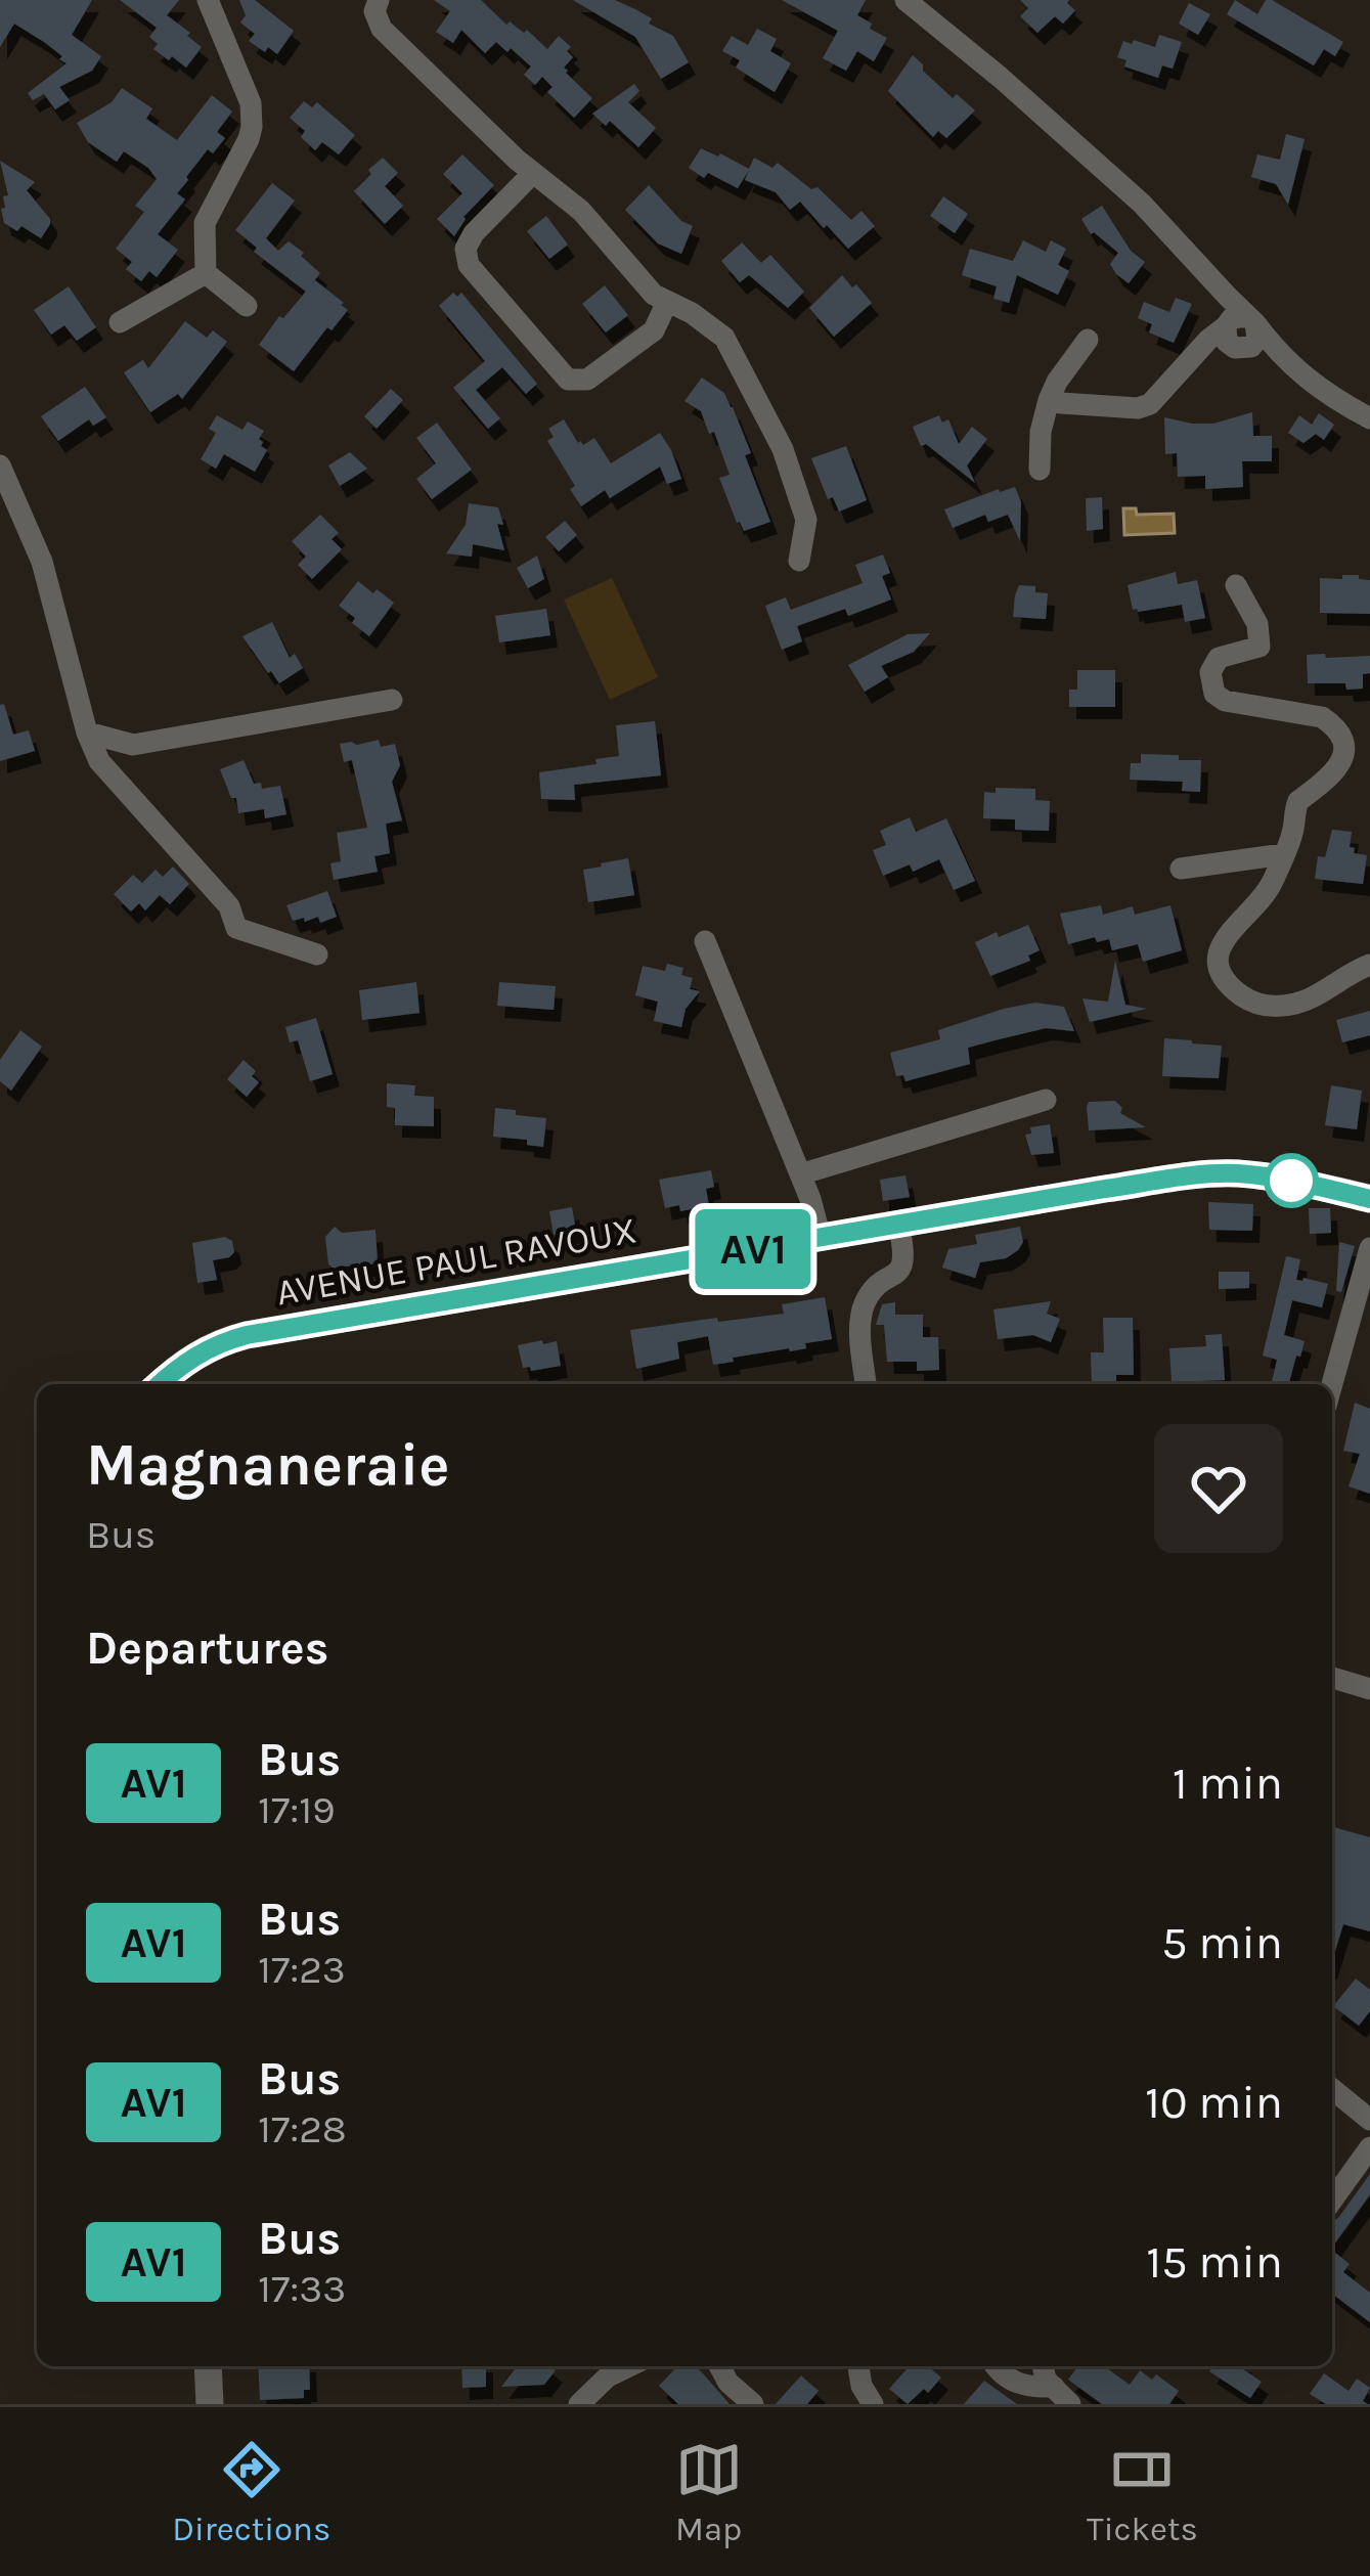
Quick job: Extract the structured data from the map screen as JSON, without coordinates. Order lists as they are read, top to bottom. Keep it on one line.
{"streets":{"street":["AVENUE PAUL RAVOUX"]},"lines":["bus line AV1"],"page":{"on_map":"AV1","heading":[["Magnaneraie","Bus"],"Departures"],"list":[{"mark":"AV1","name":"Bus","note":"17:19","value":"1 min"},{"mark":"AV1","name":"Bus","note":"17:23","value":"5 min"},{"mark":"AV1","name":"Bus","note":"17:28","value":"10 min"},{"mark":"AV1","name":"Bus","note":"17:33","value":"15 min"}],"tabs":["Directions","Map","Tickets"]}}
